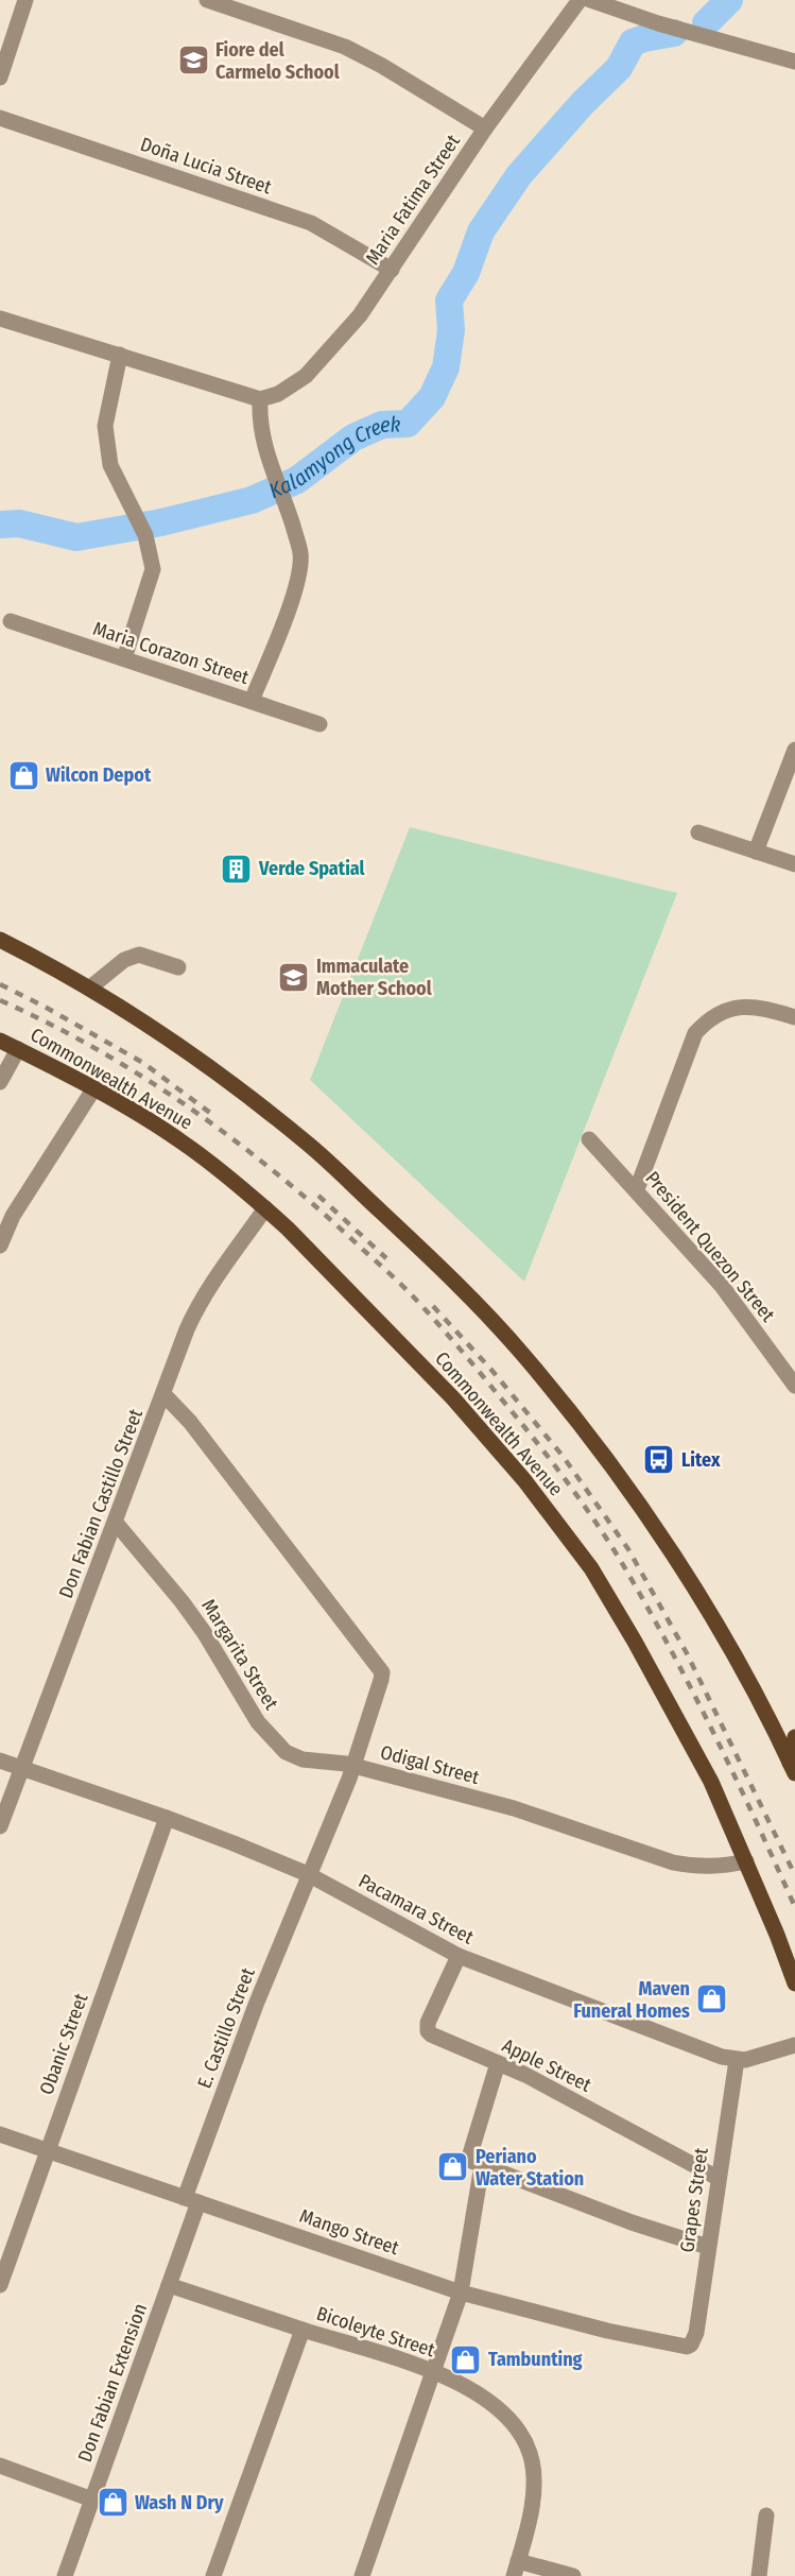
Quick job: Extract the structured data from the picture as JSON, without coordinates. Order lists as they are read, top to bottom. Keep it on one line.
{"streets":{"main road":["Commonwealth Avenue"],"street":["Doña Lucia Street","Maria Fatima Street","Maria Corazon Street","President Quezon Street","Don Fabian Castillo Street","Margarita Street","Odigal Street","Pacamara Street","E. Castillo Street","Obanic Street","Apple Street","Grapes Street","Mango Street","Bicoleyte Street","Don Fabian Extension"]},"crossings":[["Doña Lucia Street","Maria Fatima Street"],["Commonwealth Avenue","Don Fabian Castillo Street"],["Commonwealth Avenue","Odigal Street"],["Don Fabian Castillo Street","Margarita Street"],["Don Fabian Castillo Street","Odigal Street"],["Don Fabian Castillo Street","Pacamara Street"],["Margarita Street","Odigal Street"],["Margarita Street","E. Castillo Street"],["Odigal Street","E. Castillo Street"],["Pacamara Street","E. Castillo Street"],["Pacamara Street","Obanic Street"],["Pacamara Street","Apple Street"],["Pacamara Street","Grapes Street"],["E. Castillo Street","Mango Street"],["E. Castillo Street","Don Fabian Extension"],["Obanic Street","Mango Street"],["Apple Street","Grapes Street"],["Grapes Street","Mango Street"],["Mango Street","Don Fabian Extension"],["Bicoleyte Street","Don Fabian Extension"]],"water":["Kalamyong Creek"],"places":{"school or university":["Fiore del Carmelo School","Immaculate Mother School"],"shop":["Wilcon Depot","Maven Funeral Homes","Periano Water Station","Tambunting","Wash N Dry"],"building":["Verde Spatial"],"bus stop":["Litex"]}}
